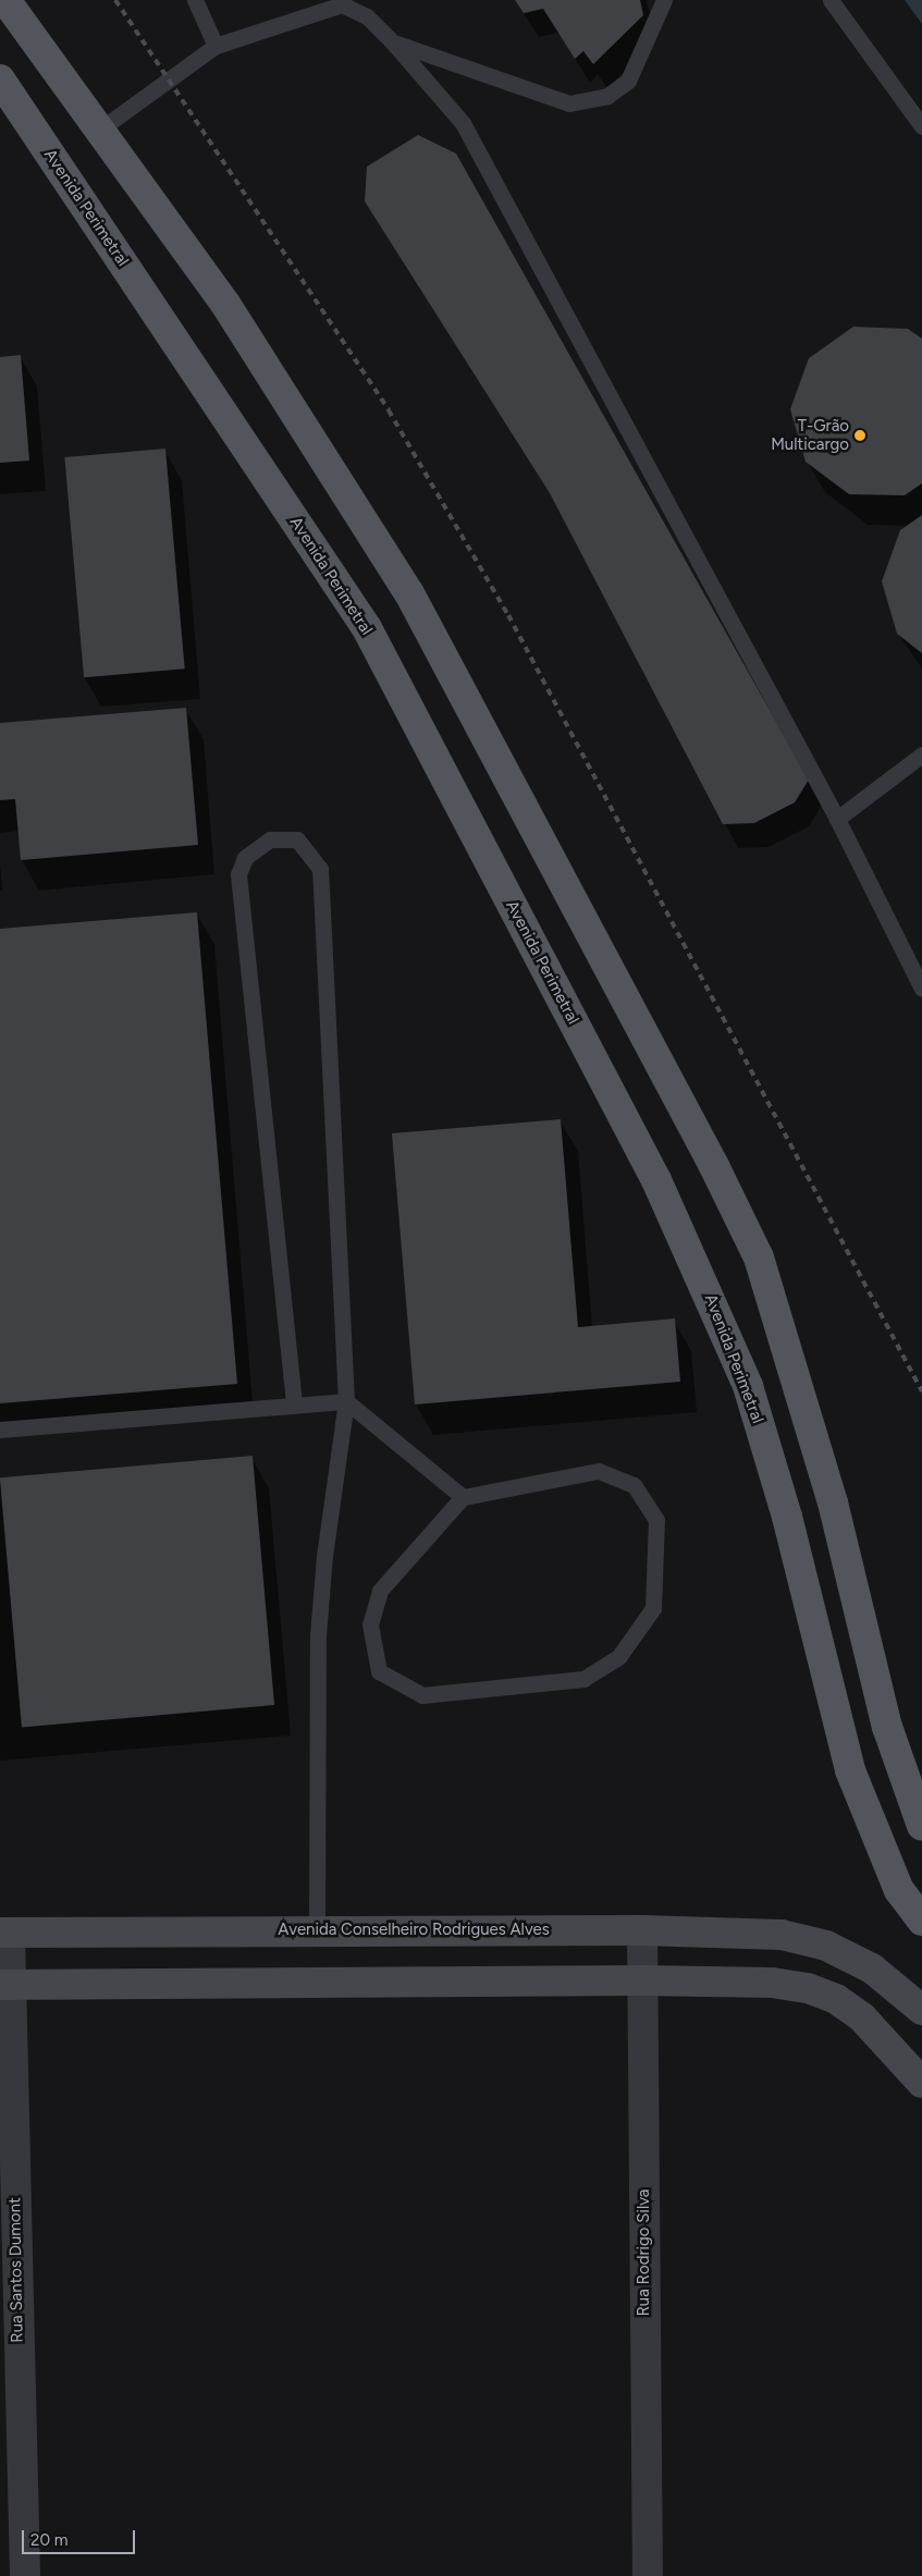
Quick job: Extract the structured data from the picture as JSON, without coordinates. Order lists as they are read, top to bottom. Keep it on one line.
{"streets":{"main road":["Avenida Perimetral"],"street":["Avenida Conselheiro Rodrigues Alves","Rua Rodrigo Silva","Rua Santos Dumont"]},"crossings":[["Avenida Conselheiro Rodrigues Alves","Rua Rodrigo Silva"],["Avenida Conselheiro Rodrigues Alves","Rua Santos Dumont"]],"places":["T-Grão Multicargo"],"scale_bar":"20 m"}
